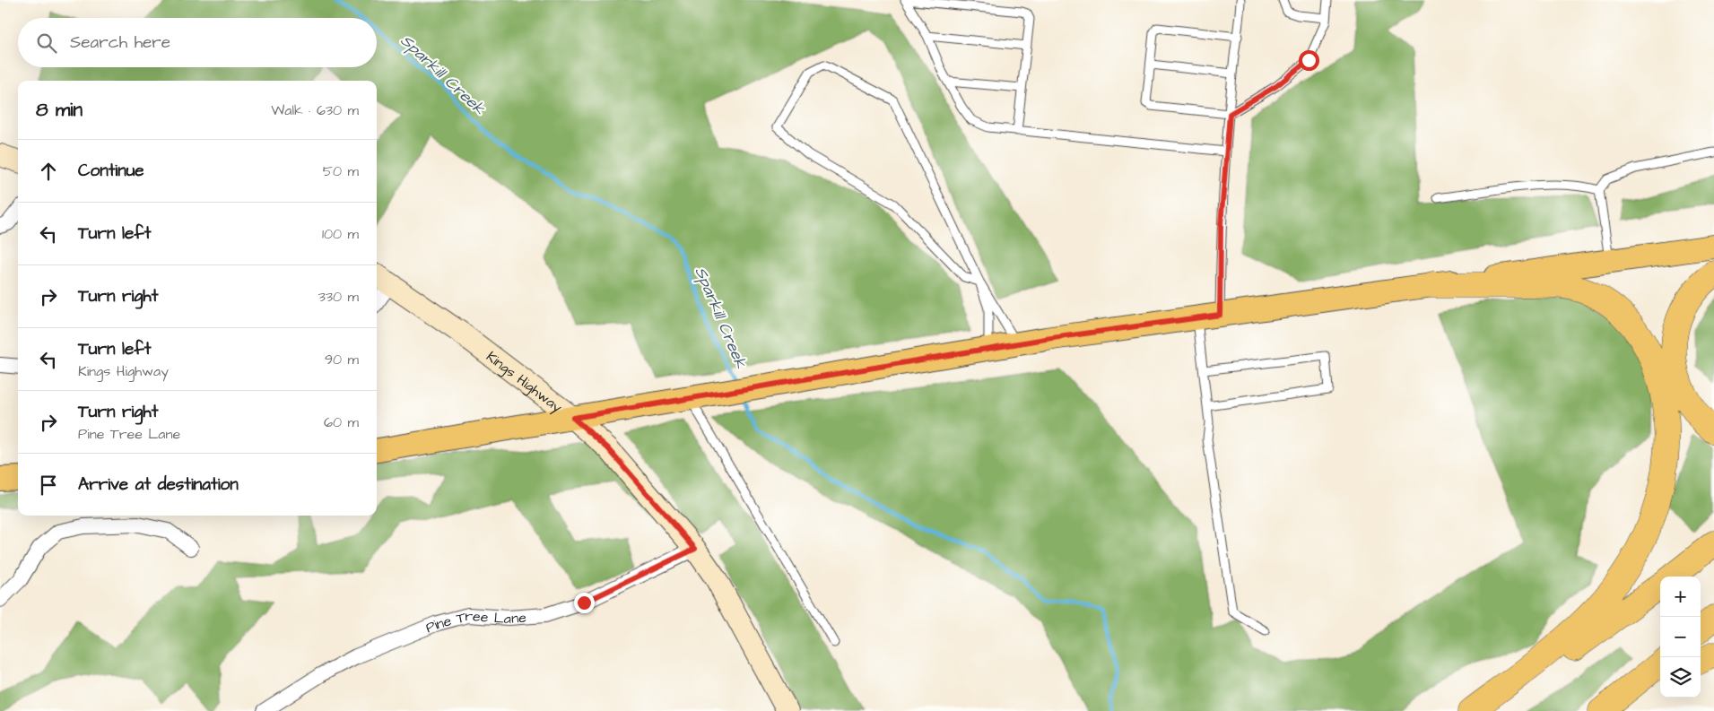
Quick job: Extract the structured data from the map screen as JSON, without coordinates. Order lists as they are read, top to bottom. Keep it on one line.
{"streets":{"street":["Kings Highway","Pine Tree Lane"]},"crossings":[["Kings Highway","Pine Tree Lane"]],"water":["Sparkill Creek"],"page":{"search":"Search here","heading":["8 min","Walk · 630 m"],"list":[["Continue","50 m"],["Turn left","100 m"],["Turn right","330 m"],["Turn left","Kings Highway","90 m"],["Turn right","Pine Tree Lane","60 m"],"Arrive at destination"],"map_buttons":["+","−"]}}
